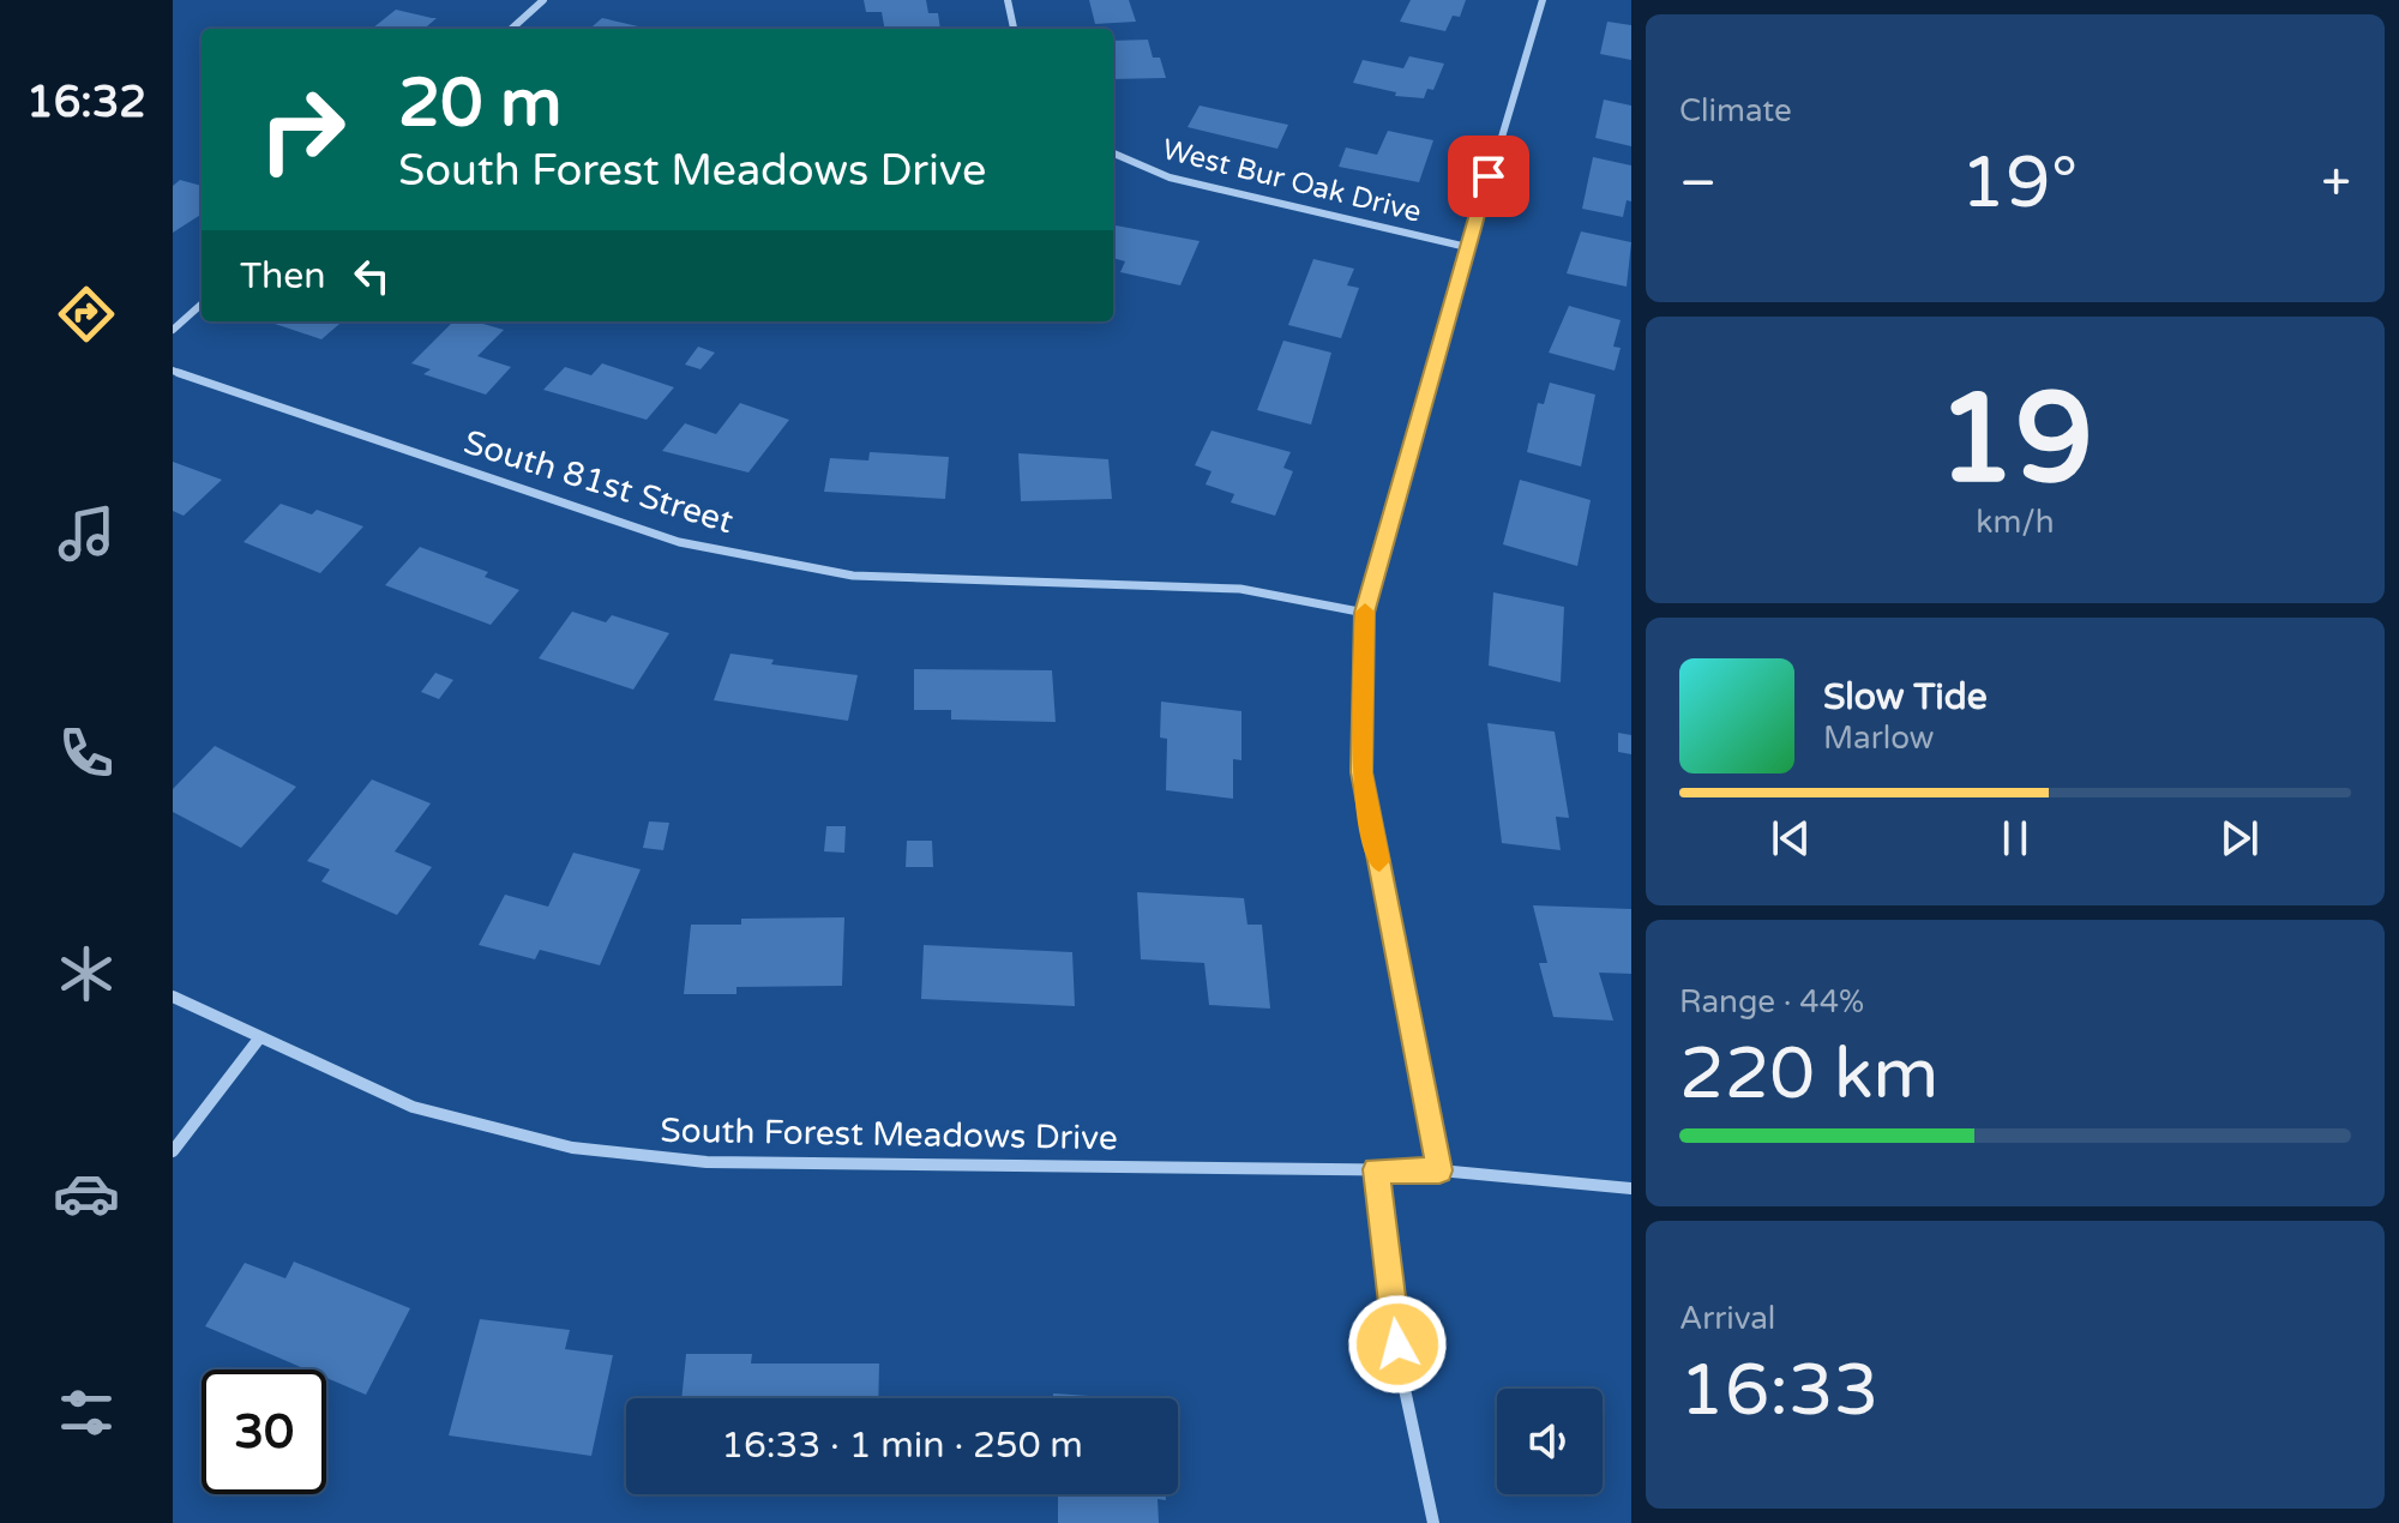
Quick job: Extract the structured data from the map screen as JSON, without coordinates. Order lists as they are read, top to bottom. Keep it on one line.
{"streets":{"street":["West Bur Oak Drive","South 81st Street","South Forest Meadows Drive"]},"page":{"tabs":"16:32","tile":["Climate",["19","km/h"],["Range · 44%","220 km"],["Arrival","16:33"]],"turn":["20 m","South Forest Meadows Drive"],"heat":["−","19°","+"],"then":"Then","song":["Slow Tide","Marlow"],"limit":"30","trip":"16:33 · 1 min · 250 m"}}
